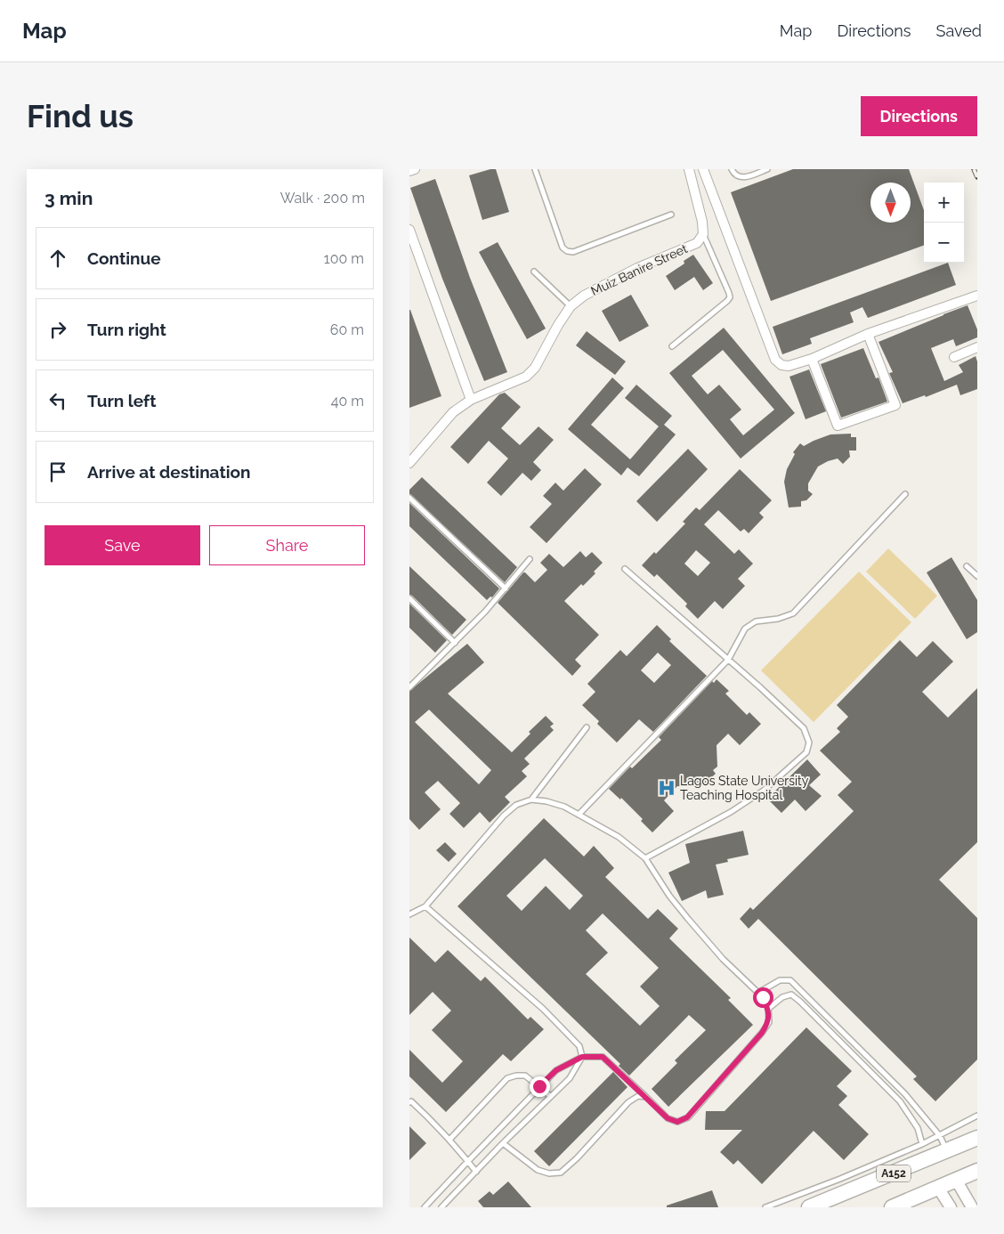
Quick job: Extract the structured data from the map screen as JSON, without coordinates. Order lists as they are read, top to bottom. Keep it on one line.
{"streets":{"main road":["A152"],"street":["Muiz Banire Street"]},"places":{"hospital":["Lagos State University Teaching Hospital"]},"north":"bottom","page":{"header":"Map","nav":["Map","Directions","Saved"],"buttons":["Directions",["Save","Share"]],"title":"Find us","heading":["3 min","Walk · 200 m"],"map_buttons":["+","−"],"list":[["Continue","100 m"],["Turn right","60 m"],["Turn left","40 m"],"Arrive at destination"]}}
